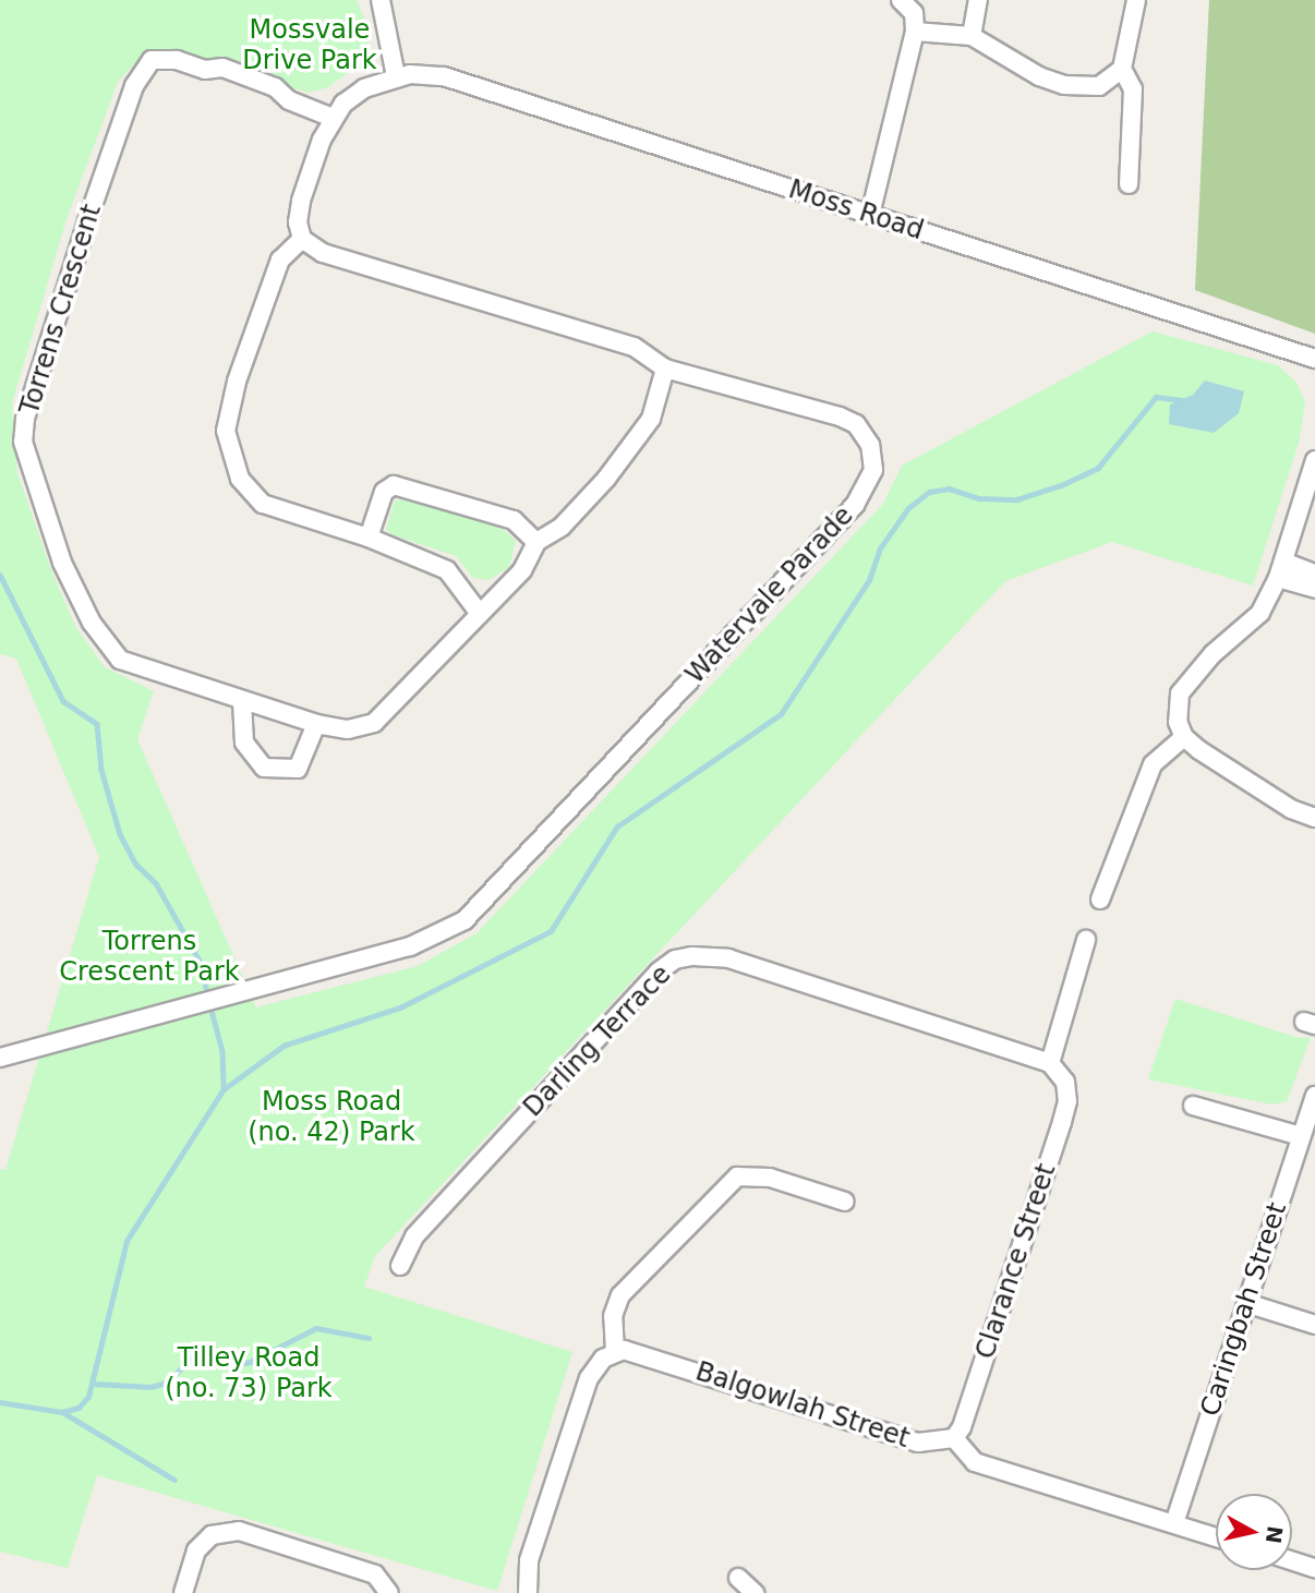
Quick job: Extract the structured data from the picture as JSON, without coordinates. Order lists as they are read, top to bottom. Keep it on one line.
{"streets":{"street":["Moss Road","Torrens Crescent","Watervale Parade","Darling Terrace","Clarance Street","Caringbah Street","Balgowlah Street"]},"crossings":[["Torrens Crescent","Watervale Parade"],["Darling Terrace","Clarance Street"],["Clarance Street","Balgowlah Street"]],"parks":["Mossvale Drive Park","Torrens Crescent Park","Moss Road (no. 42) Park","Tilley Road (no. 73) Park"],"north":"right"}
